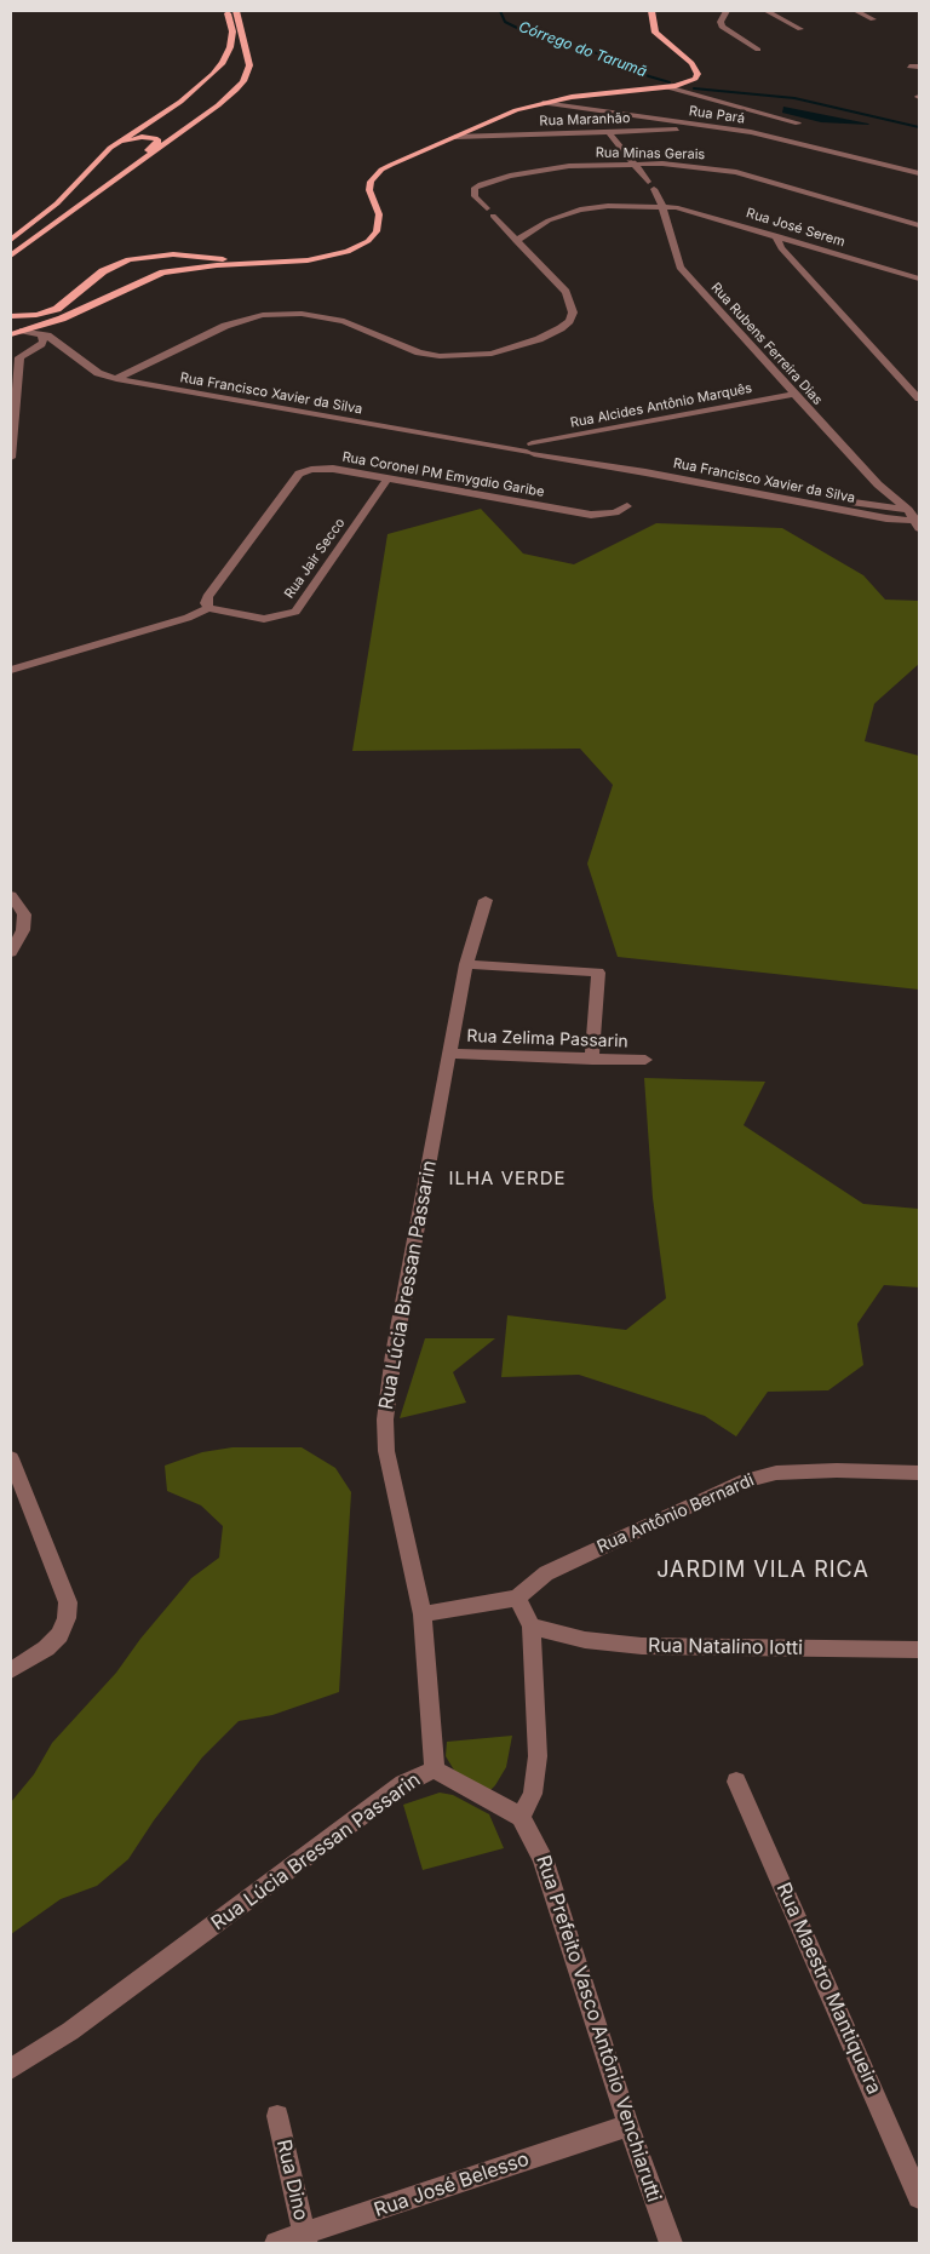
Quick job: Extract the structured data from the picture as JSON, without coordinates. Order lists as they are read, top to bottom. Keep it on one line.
{"streets":{"street":["Rua Pará","Rua Maranhão","Rua Minas Gerais","Rua José Serem","Rua Rubens Ferreira Dias","Rua Francisco Xavier da Silva","Rua Alcides Antônio Marquês","Rua Coronel PM Emygdio Garibe","Rua Jair Secco","Rua Zelima Passarin","Rua Lúcia Bressan Passarin","Rua Antônio Bernardi","Rua Natalino Iotti","Rua Maestro Mantiqueira","Rua Prefeito Vasco Antônio Venchiarutti","Rua Dino","Rua José Belesso"]},"crossings":[["Rua Pará","Rua Maranhão"],["Rua Minas Gerais","Rua José Serem"],["Rua José Serem","Rua Rubens Ferreira Dias"],["Rua Rubens Ferreira Dias","Rua Francisco Xavier da Silva"],["Rua Rubens Ferreira Dias","Rua Alcides Antônio Marquês"],["Rua Francisco Xavier da Silva","Rua Alcides Antônio Marquês"],["Rua Coronel PM Emygdio Garibe","Rua Jair Secco"],["Rua Zelima Passarin","Rua Lúcia Bressan Passarin"],["Rua Lúcia Bressan Passarin","Rua Antônio Bernardi"],["Rua Prefeito Vasco Antônio Venchiarutti","Rua José Belesso"],["Rua Dino","Rua José Belesso"]],"districts":["ILHA VERDE","JARDIM VILA RICA"],"water":["Córrego do Tarumã"]}
